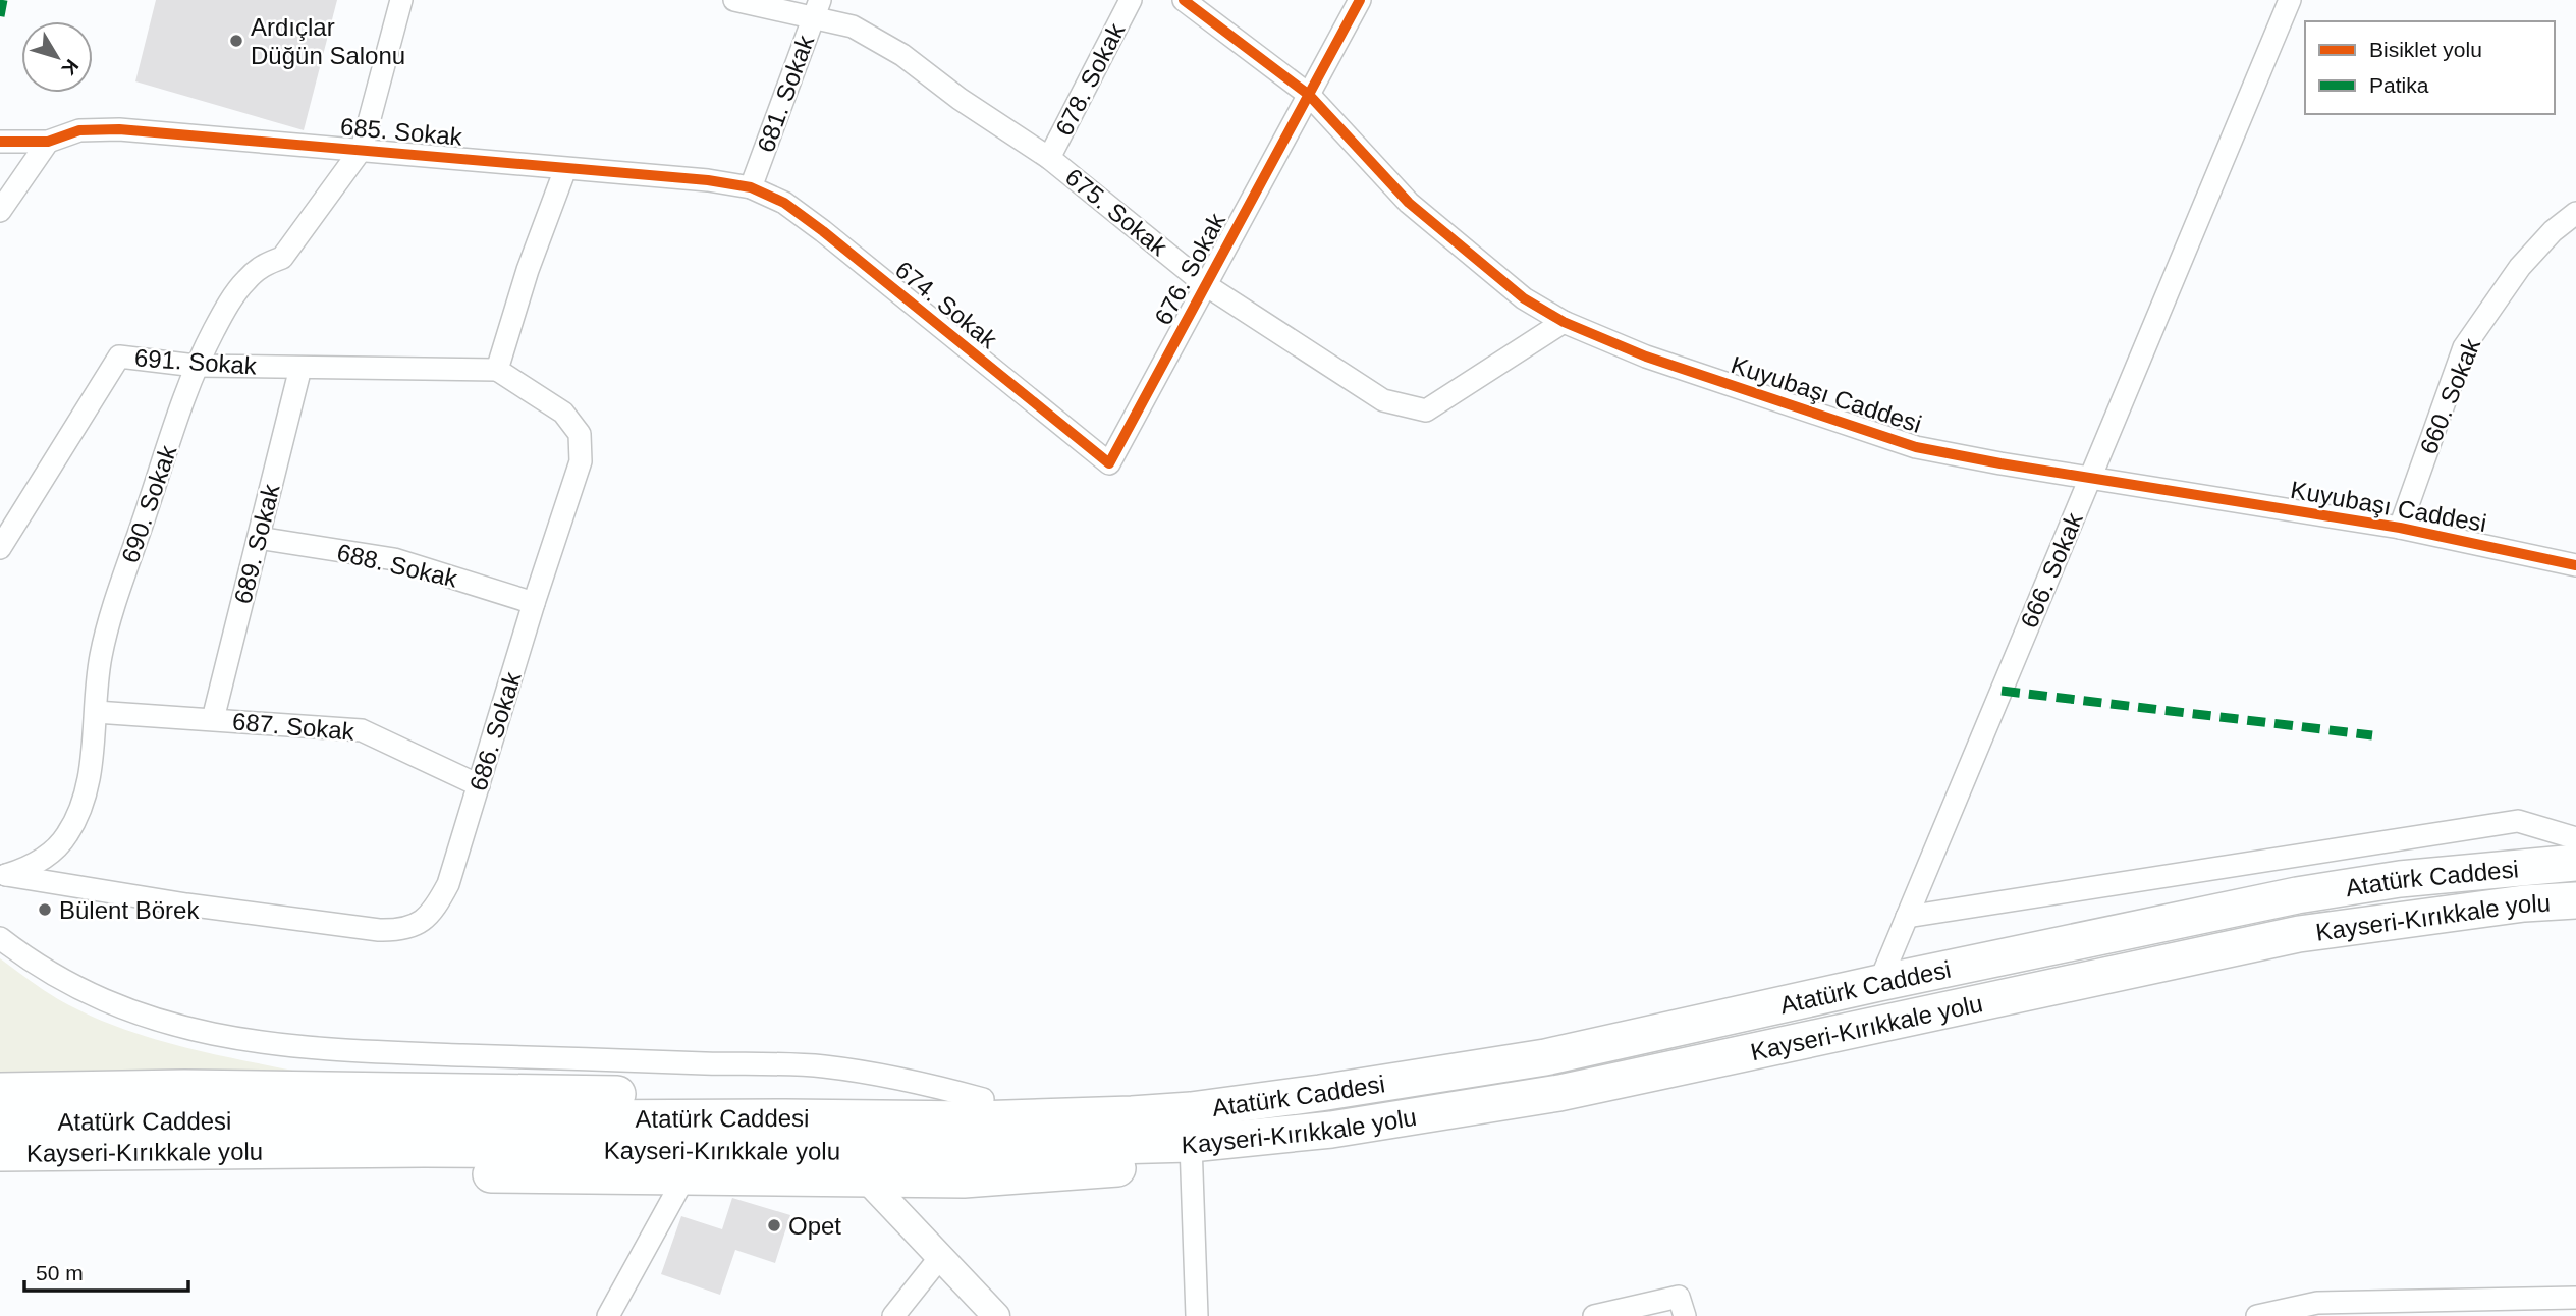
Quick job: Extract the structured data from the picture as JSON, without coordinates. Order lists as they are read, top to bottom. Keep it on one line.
{"streets":{"highway":["Atatürk Caddesi","Kayseri-Kırıkkale yolu"],"street":["678. Sokak","681. Sokak","685. Sokak","675. Sokak","676. Sokak","674. Sokak","691. Sokak","Kuyubaşı Caddesi","660. Sokak","690. Sokak","689. Sokak","688. Sokak","666. Sokak","687. Sokak","686. Sokak"]},"crossings":[["678. Sokak","675. Sokak"],["681. Sokak","685. Sokak"],["681. Sokak","675. Sokak"],["681. Sokak","674. Sokak"],["685. Sokak","674. Sokak"],["685. Sokak","690. Sokak"],["675. Sokak","676. Sokak"],["675. Sokak","Kuyubaşı Caddesi"],["676. Sokak","674. Sokak"],["676. Sokak","Kuyubaşı Caddesi"],["691. Sokak","690. Sokak"],["691. Sokak","689. Sokak"],["691. Sokak","686. Sokak"],["Kuyubaşı Caddesi","660. Sokak"],["Kuyubaşı Caddesi","666. Sokak"],["690. Sokak","687. Sokak"],["690. Sokak","686. Sokak"],["689. Sokak","688. Sokak"],["689. Sokak","687. Sokak"],["688. Sokak","686. Sokak"],["666. Sokak","Atatürk Caddesi"],["687. Sokak","686. Sokak"],["Atatürk Caddesi","Kayseri-Kırıkkale yolu"]],"places":["Ardıçlar Düğün Salonu","Bülent Börek","Opet"],"legend":["Bisiklet yolu","Patika"],"scale_bar":"50 m","north":"bottom right"}
